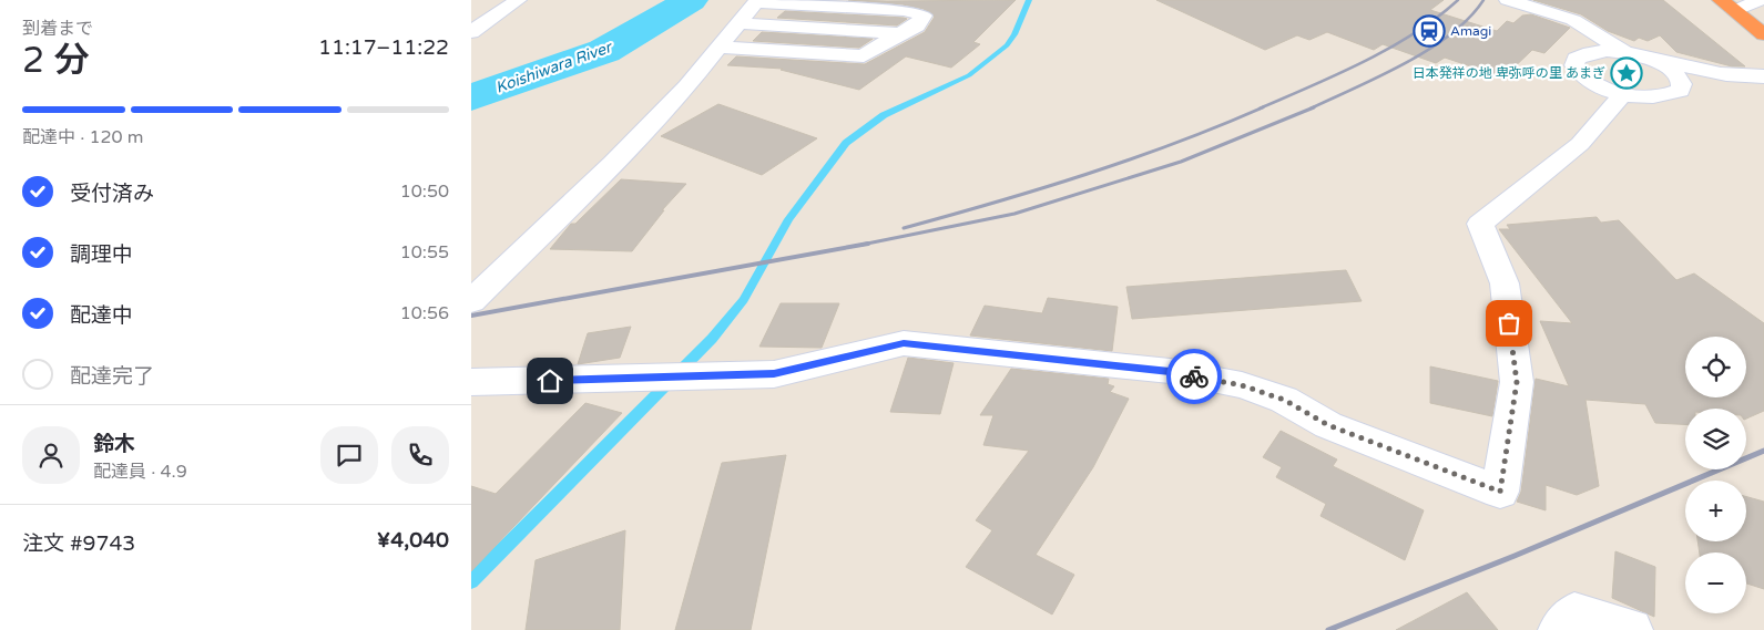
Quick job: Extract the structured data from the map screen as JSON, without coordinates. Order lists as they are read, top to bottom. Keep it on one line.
{"water":["Koishiwara River"],"places":{"station":["Amagi"],"place":["日本発祥の地 卑弥呼の里 あまぎ"]},"page":{"heading":["2 分","到着まで","11:17–11:22"],"panel":["鈴木","配達員 · 4.9","注文 #9743","¥4,040"],"bar":"配達中 · 120 m","list":[["受付済み","10:50"],["調理中","10:55"],["配達中","10:56"],"配達完了"],"map_buttons":["+","−"]}}
